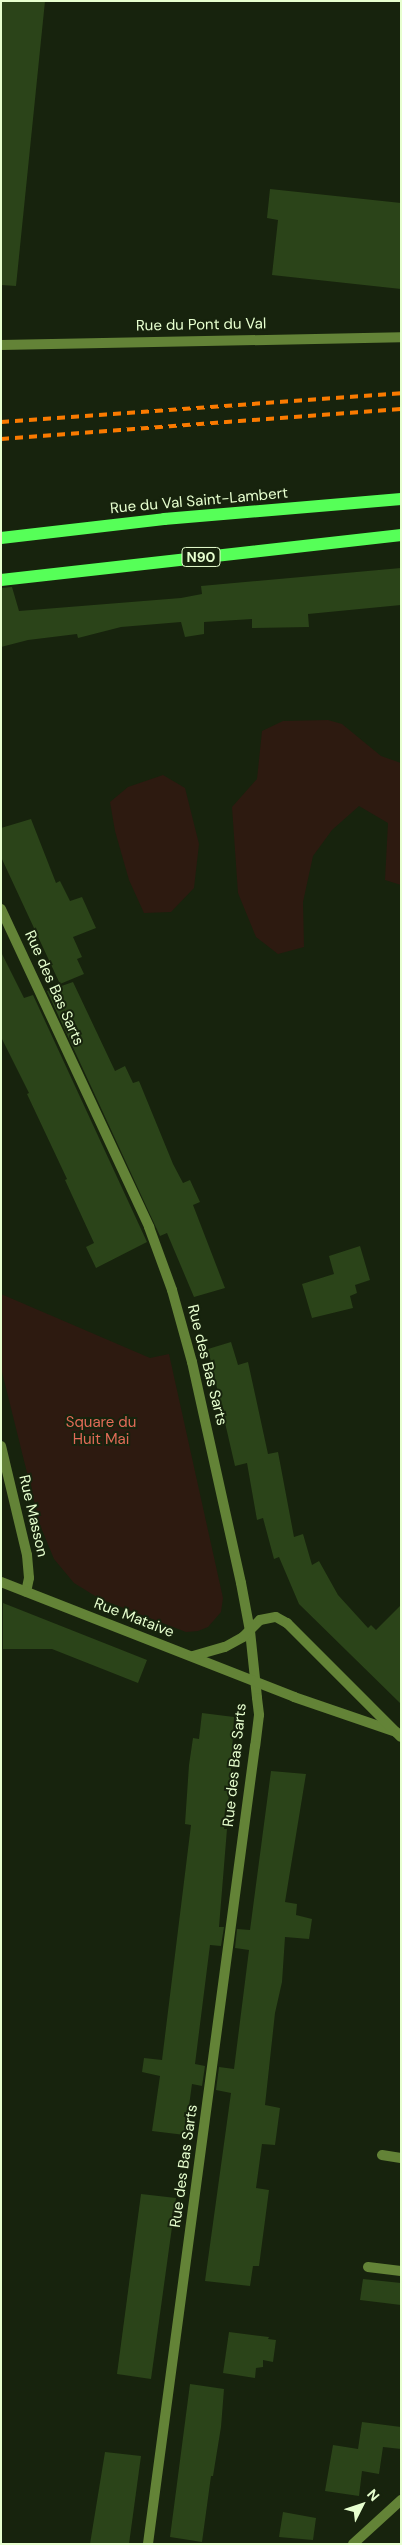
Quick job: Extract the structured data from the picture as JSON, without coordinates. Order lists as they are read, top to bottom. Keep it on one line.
{"streets":{"main road":["Rue du Val Saint-Lambert","N90"],"street":["Rue du Pont du Val","Rue des Bas Sarts","Rue Masson","Rue Mataive"]},"crossings":[["Rue des Bas Sarts","Rue Mataive"],["Rue Masson","Rue Mataive"]],"parks":["Square du Huit Mai"],"north":"top right"}
